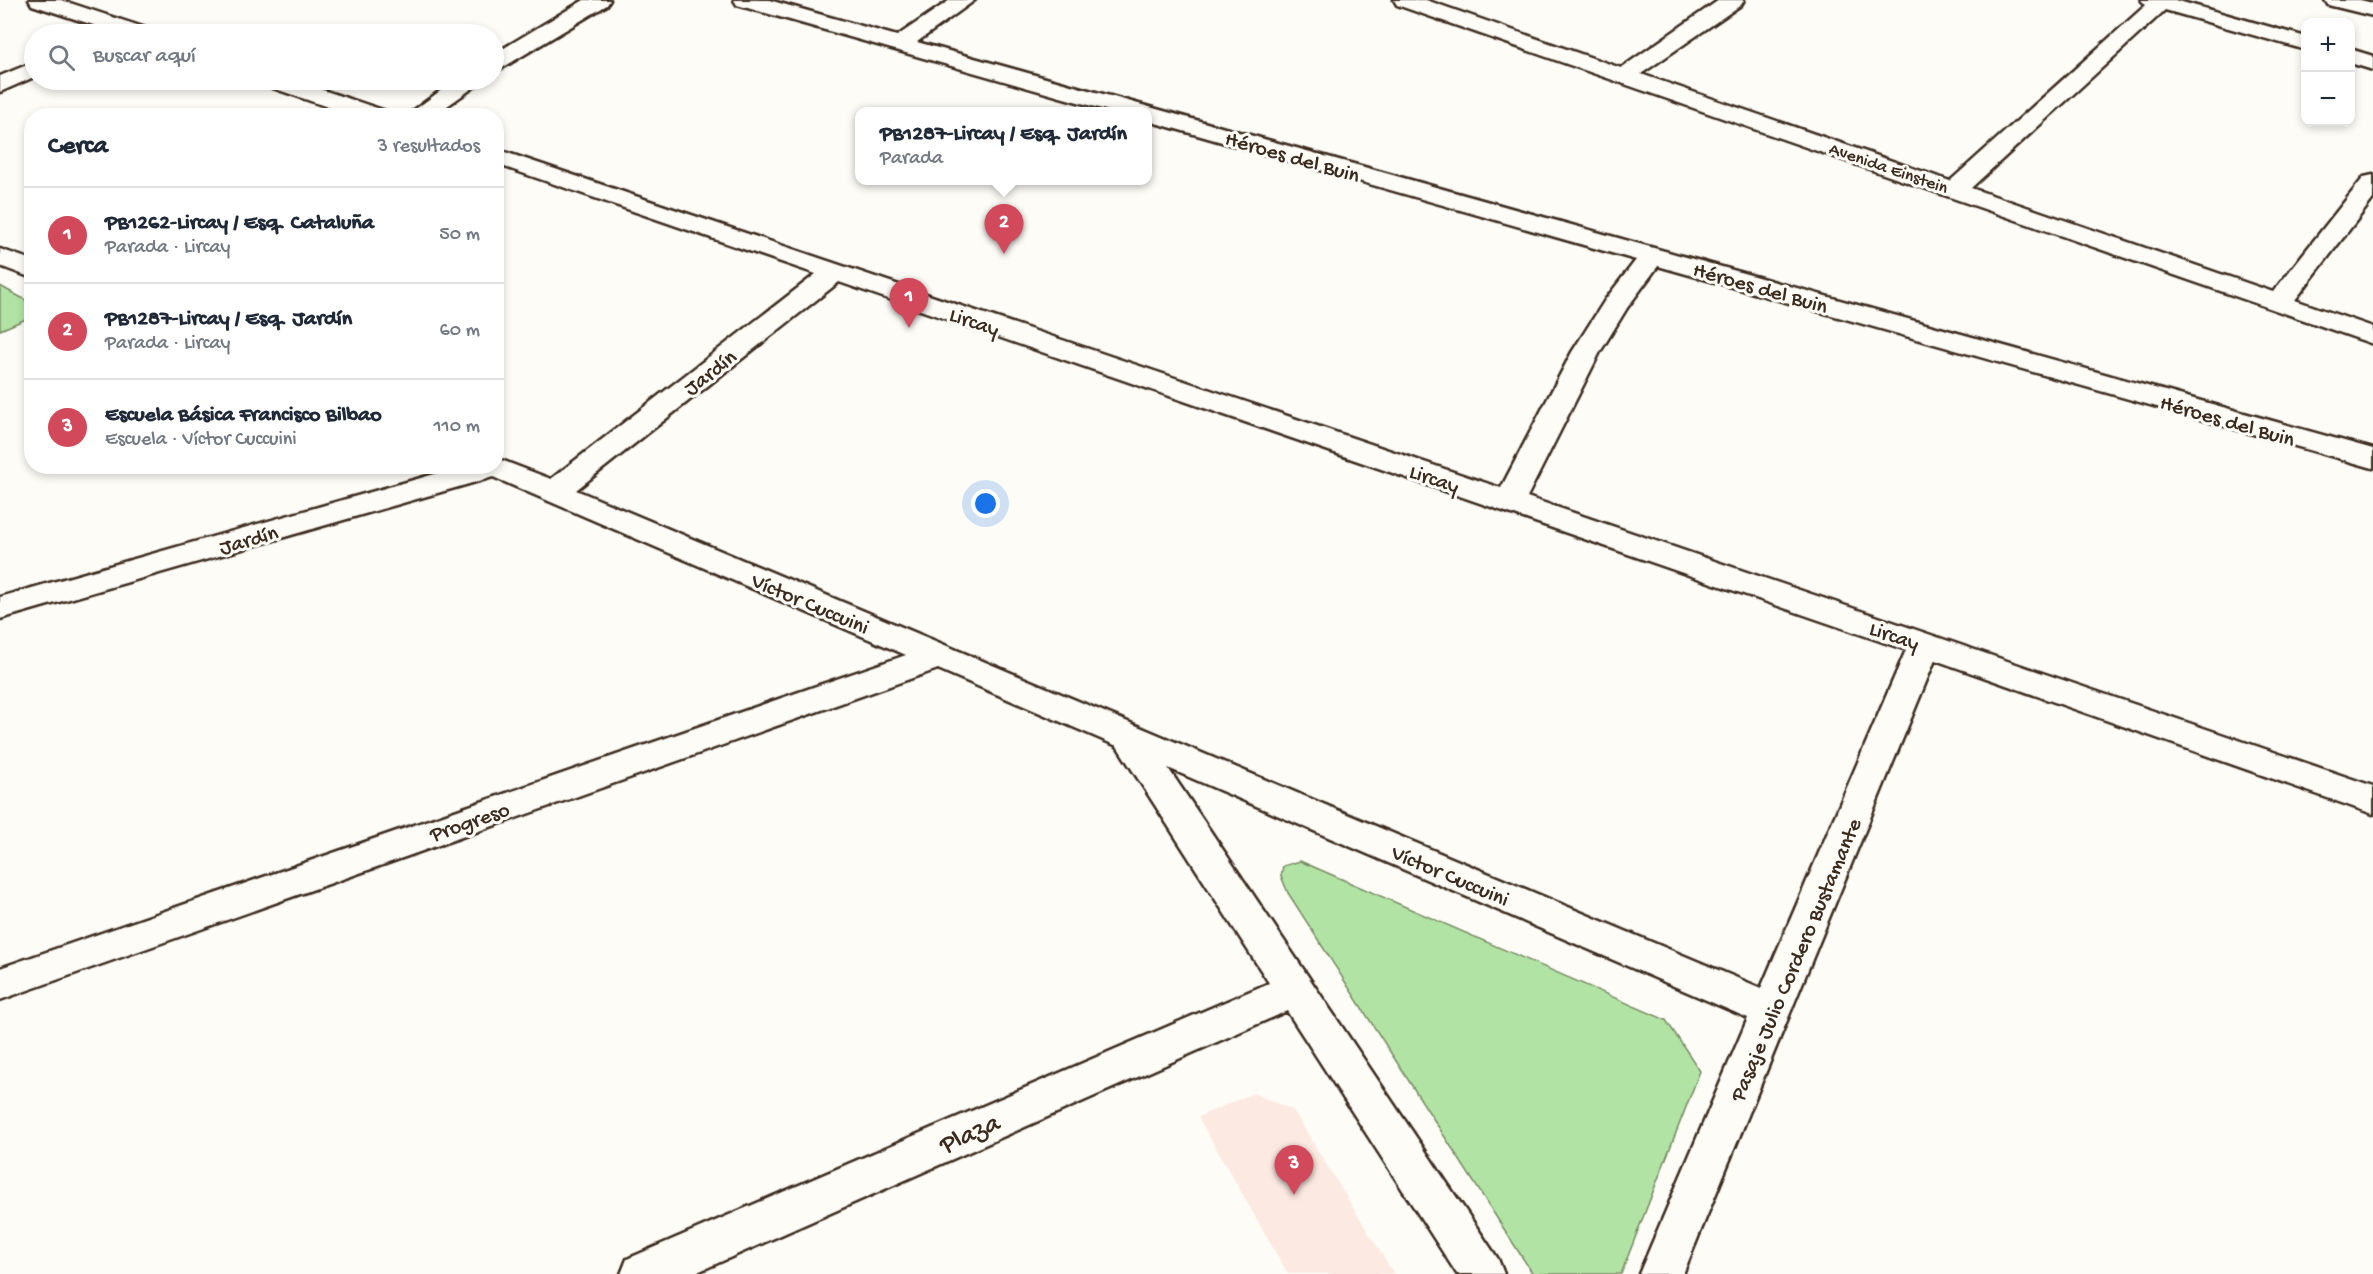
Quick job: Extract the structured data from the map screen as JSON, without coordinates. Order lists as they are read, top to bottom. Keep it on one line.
{"streets":{"street":["Héroes del Buin","Avenida Einstein","Lircay","Jardín","Víctor Cuccuini","Progreso","Pasaje Julio Cordero Bustamante","Plaza"]},"crossings":[["Lircay","Jardín"],["Lircay","Pasaje Julio Cordero Bustamante"],["Jardín","Víctor Cuccuini"],["Víctor Cuccuini","Progreso"],["Víctor Cuccuini","Pasaje Julio Cordero Bustamante"]],"page":{"map_buttons":["+","−"],"search":"Buscar aquí","popup":["PB1287-Lircay / Esq. Jardín","Parada"],"heading":["Cerca","3 resultados"],"list":[{"mark":"1","name":"PB1262-Lircay / Esq. Cataluña","note":"Parada · Lircay","value":"50 m"},{"mark":"2","name":"PB1287-Lircay / Esq. Jardín","note":"Parada · Lircay","value":"60 m"},{"mark":"3","name":"Escuela Básica Francisco Bilbao","note":"Escuela · Víctor Cuccuini","value":"110 m"}],"pins":["2","1","3"]}}
